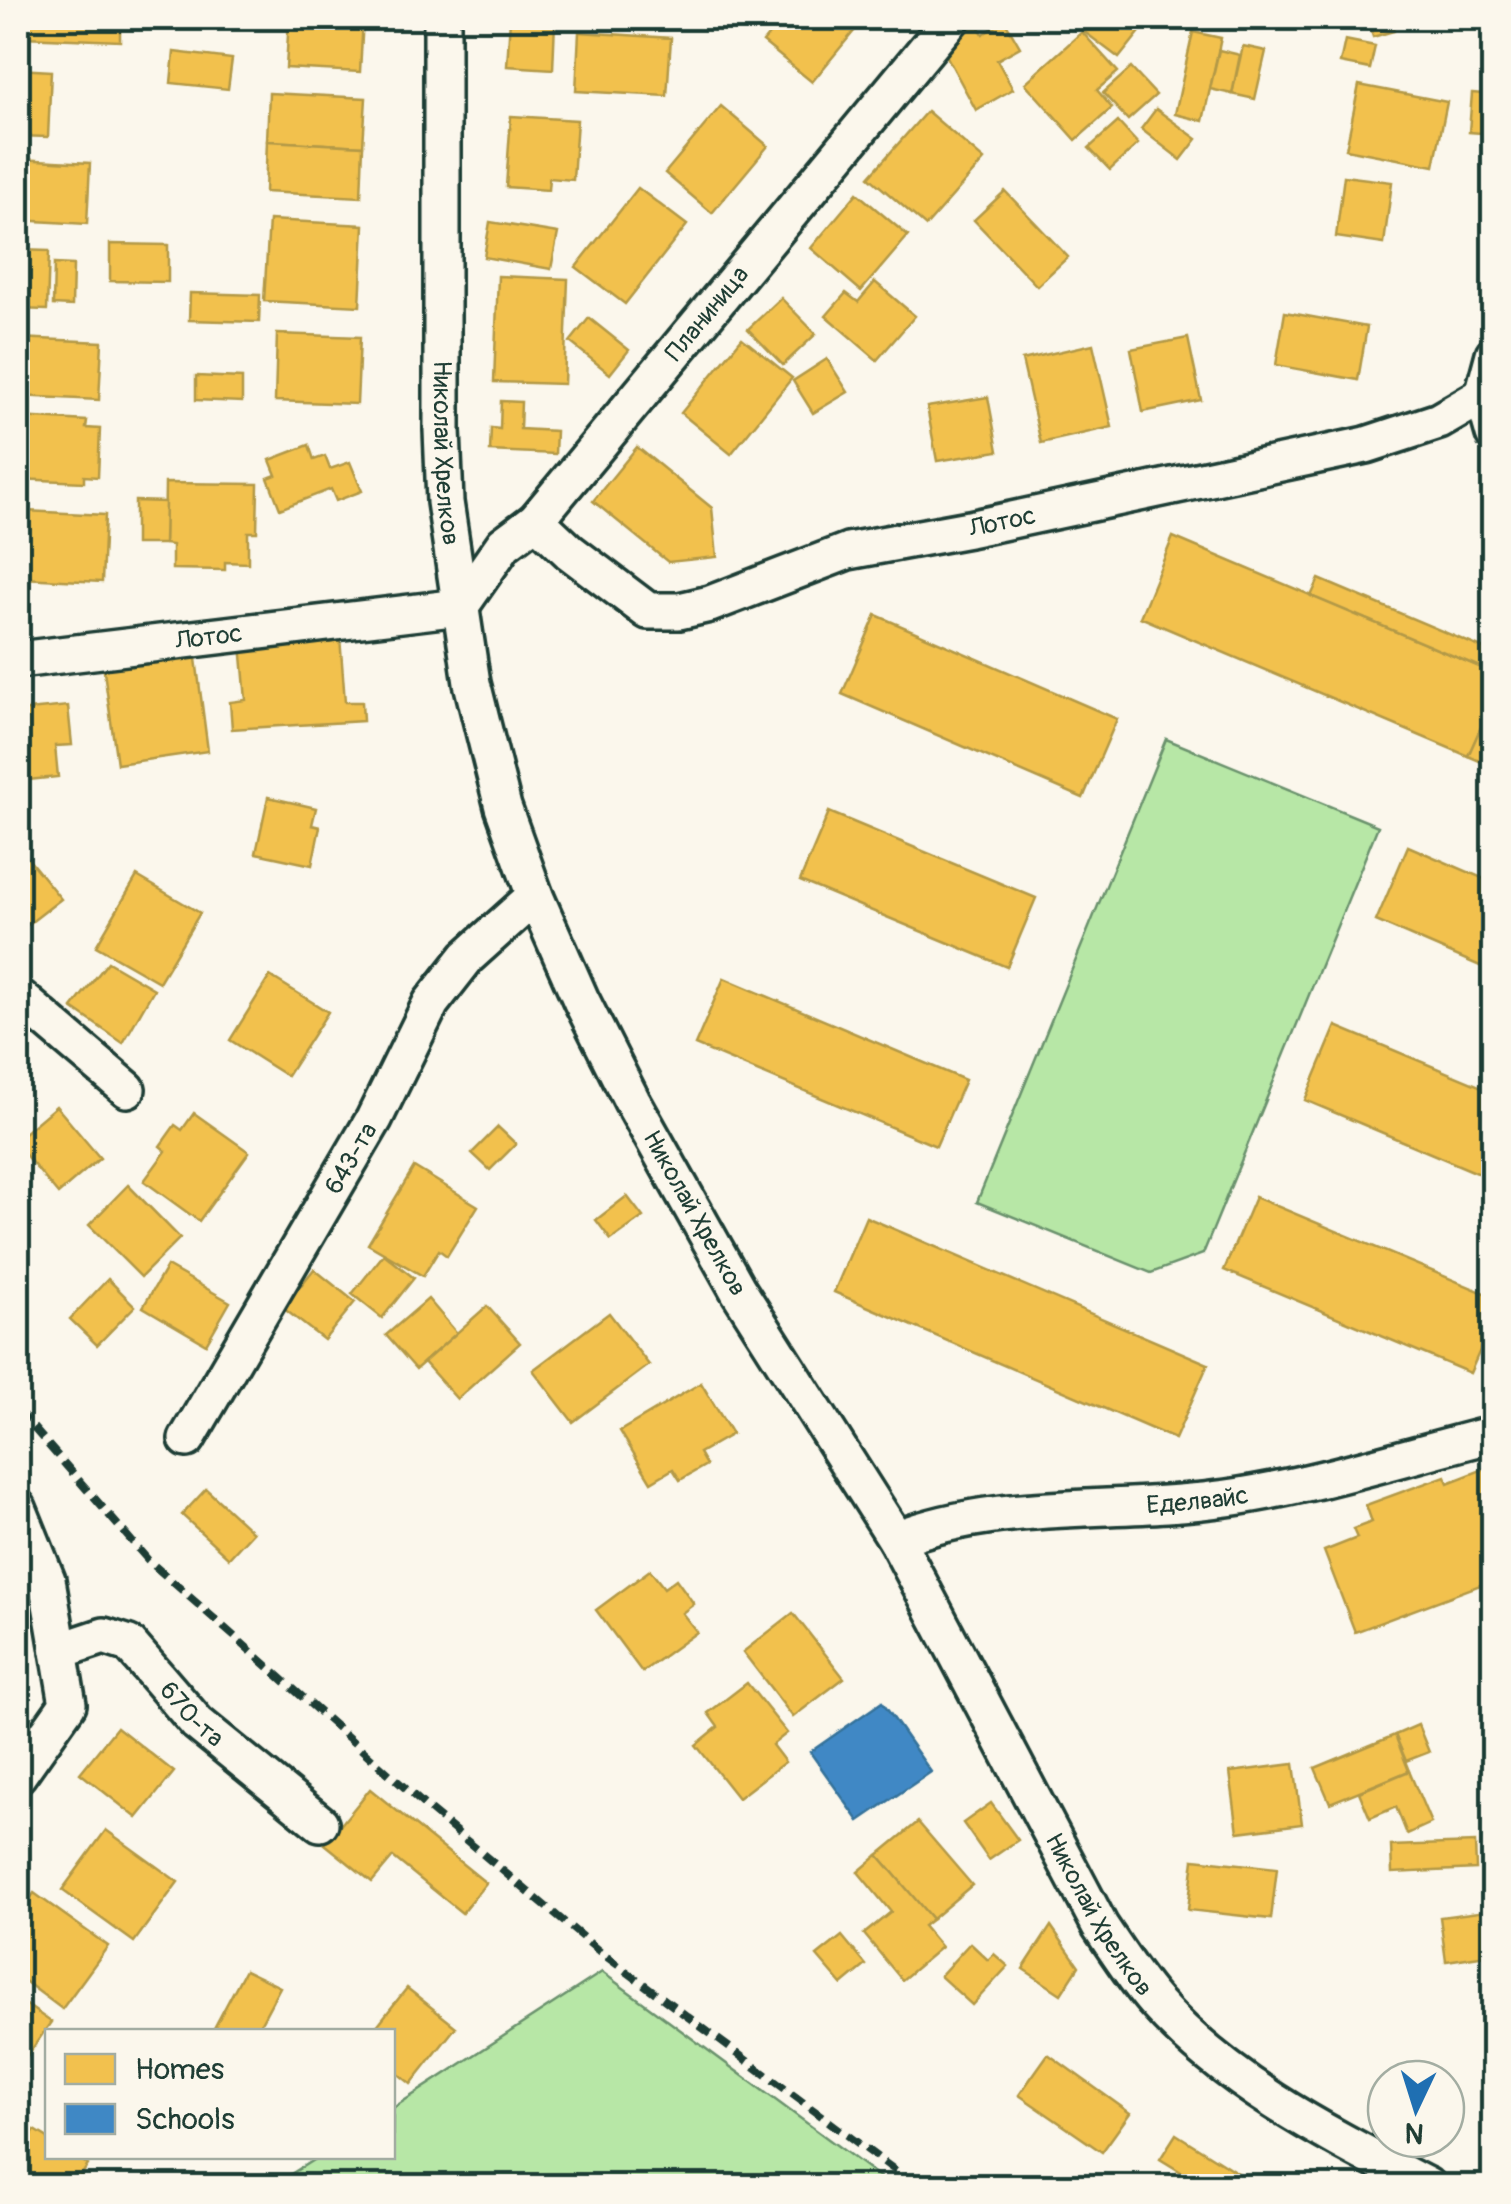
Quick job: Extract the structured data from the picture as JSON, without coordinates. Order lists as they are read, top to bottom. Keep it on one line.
{"streets":{"street":["Планиница","Николай Хрелков","Лотос","643-та","Еделвайс","670-та"]},"crossings":[["Планиница","Николай Хрелков"],["Планиница","Лотос"],["Николай Хрелков","Лотос"],["Николай Хрелков","643-та"],["Николай Хрелков","Еделвайс"]],"legend":["Homes","Schools"],"north":"bottom"}
